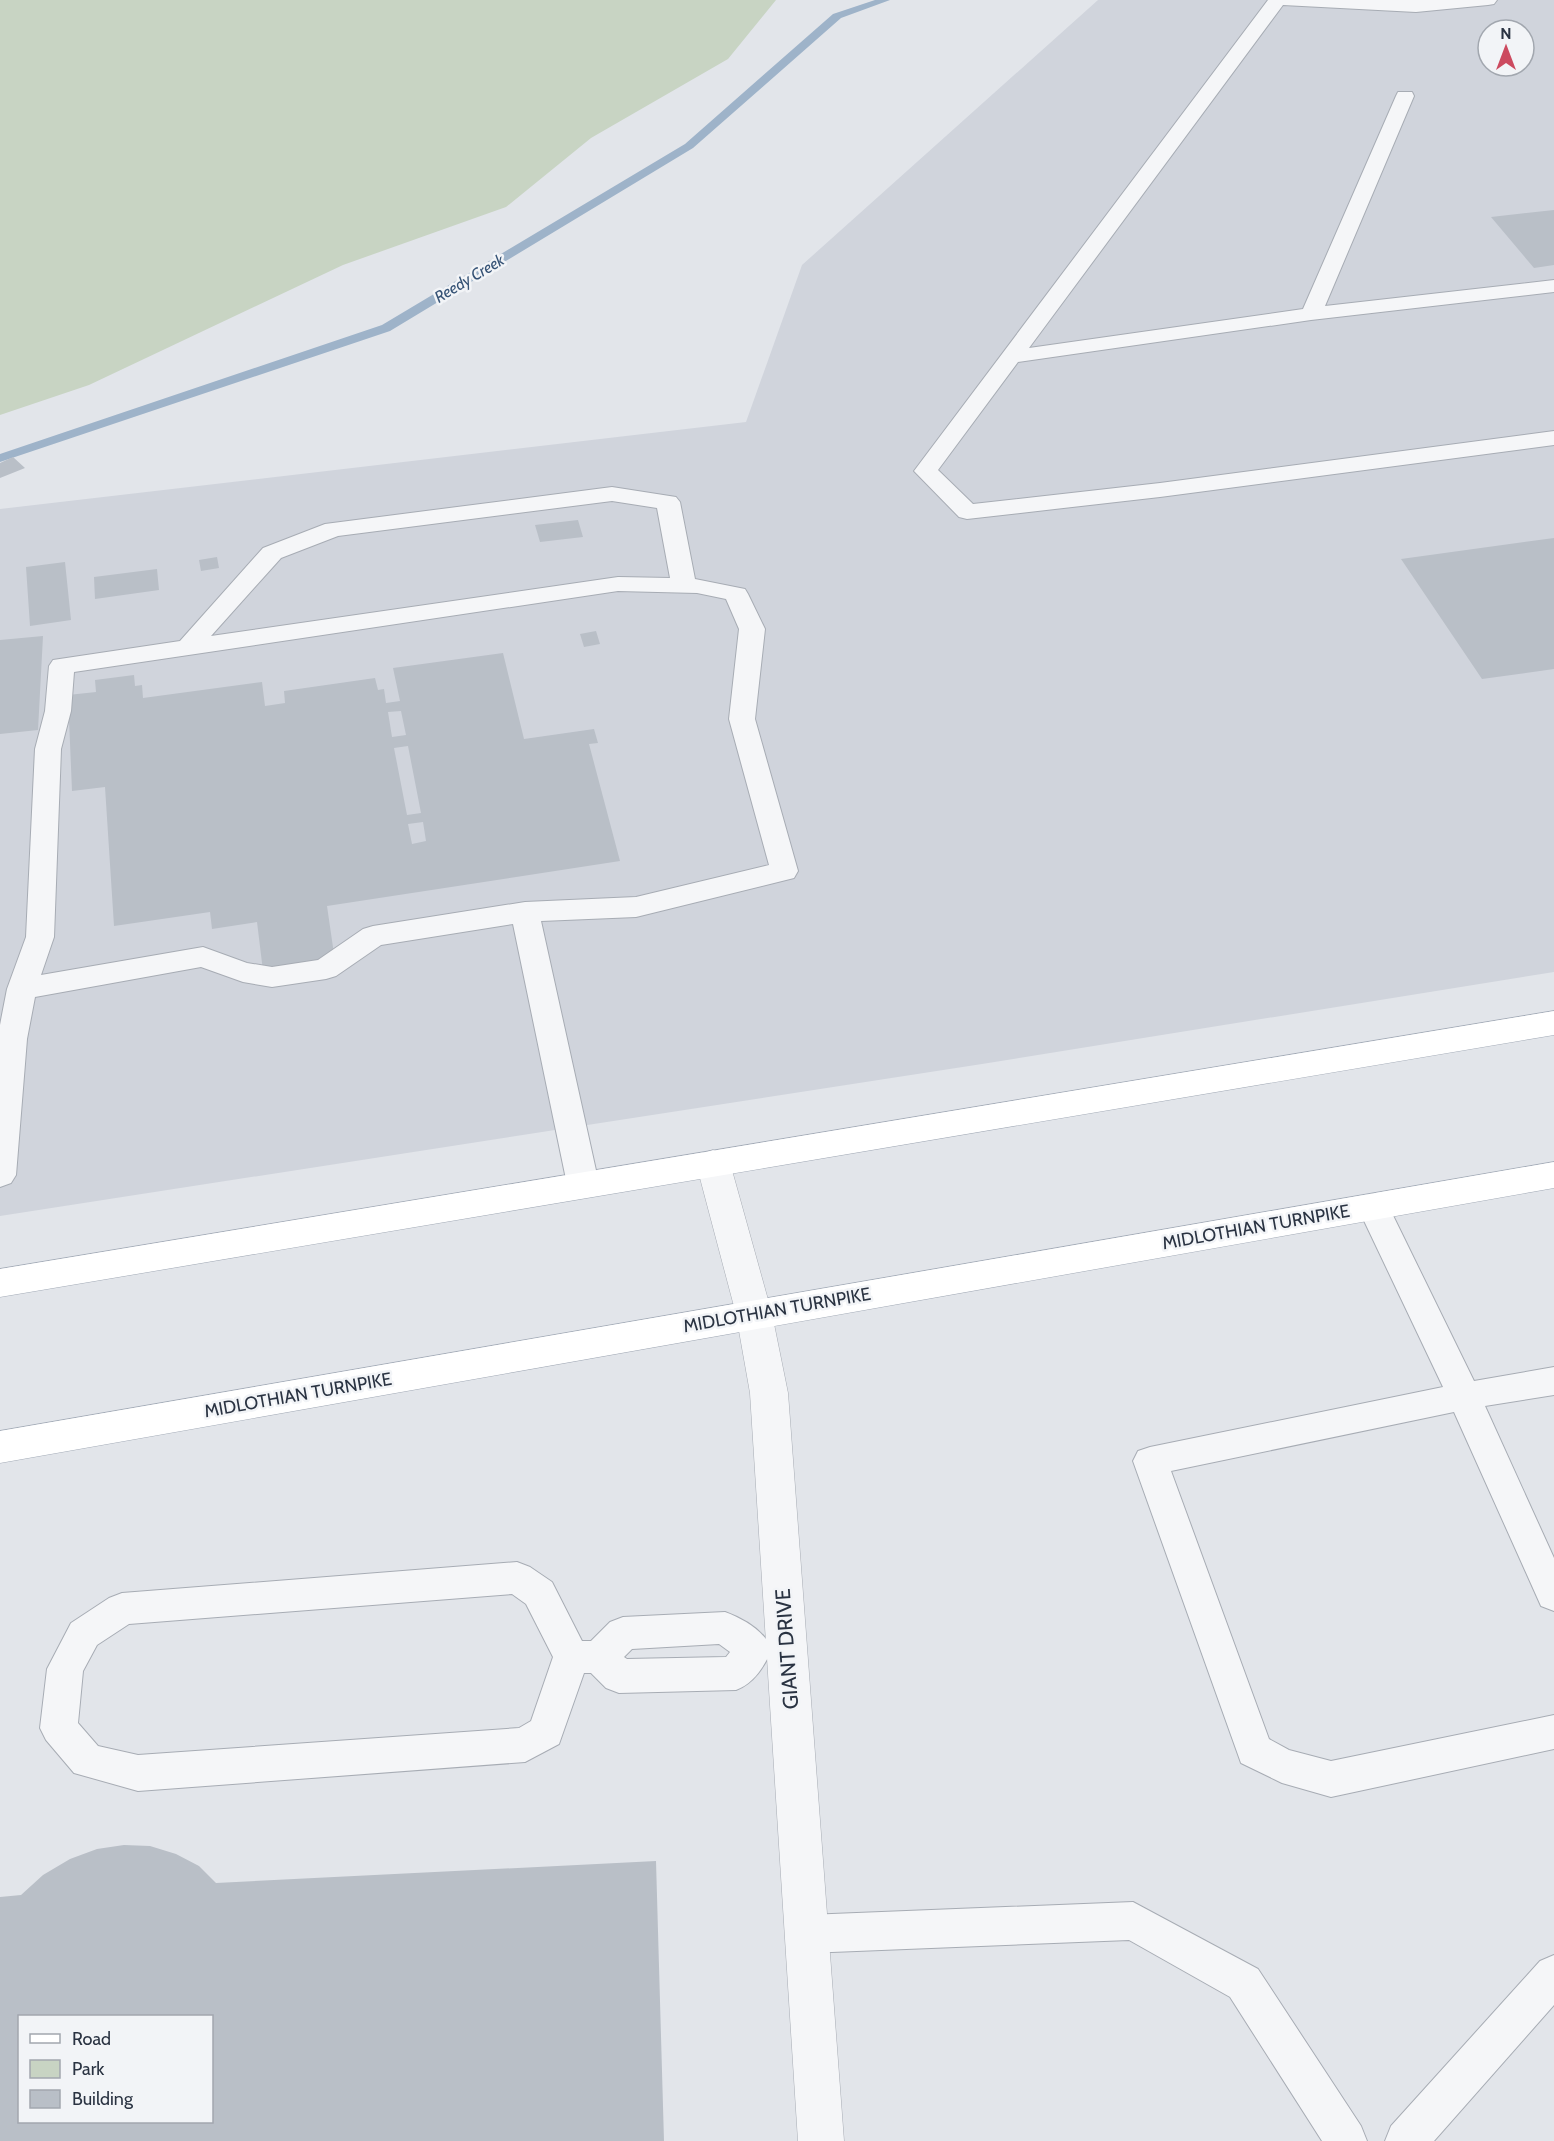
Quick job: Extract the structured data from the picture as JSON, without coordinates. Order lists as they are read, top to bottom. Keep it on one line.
{"streets":{"main road":["MIDLOTHIAN TURNPIKE"],"street":["GIANT DRIVE"]},"crossings":[["MIDLOTHIAN TURNPIKE","GIANT DRIVE"]],"water":["Reedy Creek"],"legend":["Road","Park","Building"],"north":"top"}
